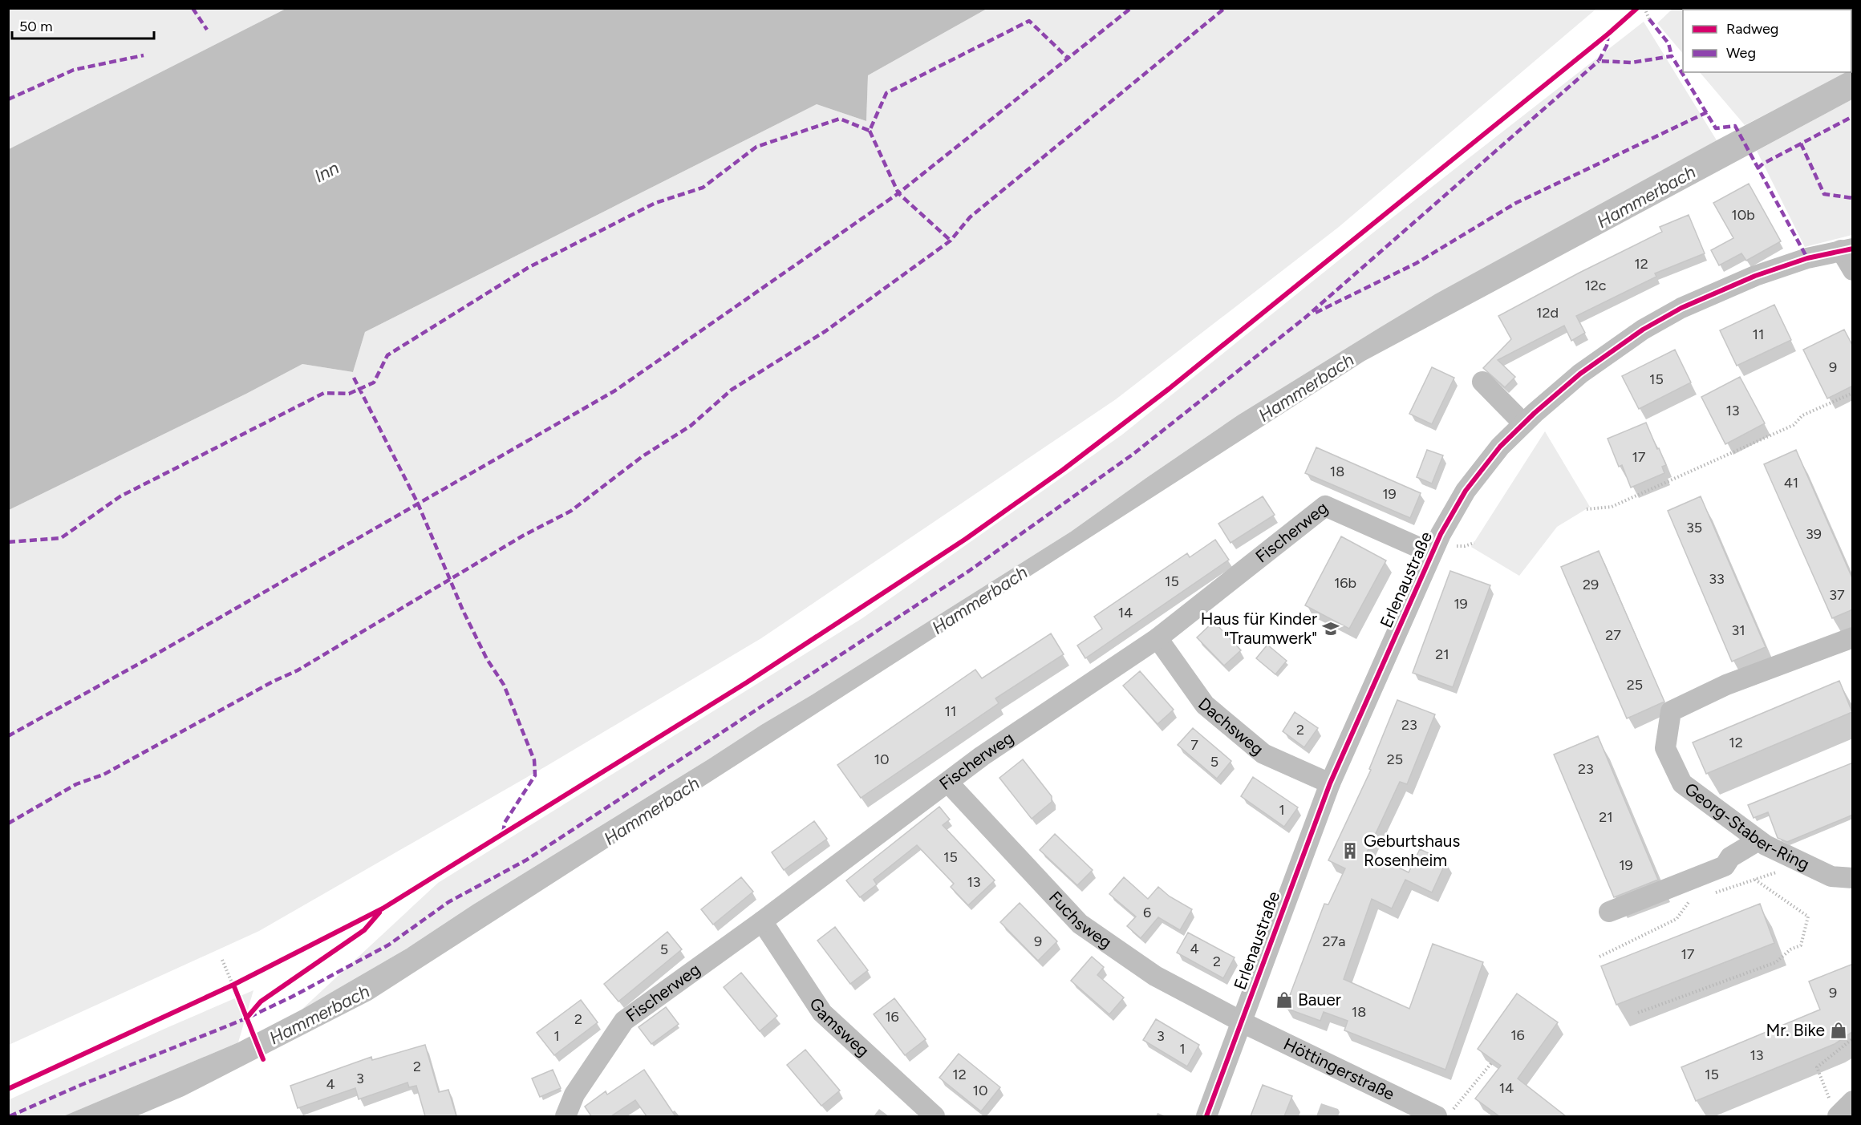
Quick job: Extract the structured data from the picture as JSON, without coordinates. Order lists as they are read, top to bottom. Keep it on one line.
{"streets":{"street":["Fischerweg","Erlenaustraße","Dachsweg","Georg-Staber-Ring","Fuchsweg","Gamsweg","Höttingerstraße"]},"crossings":[["Fischerweg","Erlenaustraße"],["Fischerweg","Dachsweg"],["Fischerweg","Fuchsweg"],["Fischerweg","Gamsweg"],["Erlenaustraße","Dachsweg"],["Erlenaustraße","Fuchsweg"],["Erlenaustraße","Höttingerstraße"],["Fuchsweg","Höttingerstraße"]],"water":["Inn","Hammerbach"],"places":{"school or university":["Haus für Kinder \"Traumwerk\""],"building":["Geburtshaus Rosenheim"],"shop":["Bauer","Mr. Bike"]},"house_numbers":["10b","12","12c","12d","11","9","15","13","17","18","41","19","35","39","33","15","16b","29","37","19","14","31","27","21","25","11","23","2","12","7","10","25","5","23","1","21","15","19","13","6","9","27a","4","5","17","2","9","18","16","2","16","1","3","1","13","2","12","15","3","4","14","10"],"legend":["Radweg","Weg"],"scale_bar":"50 m"}
